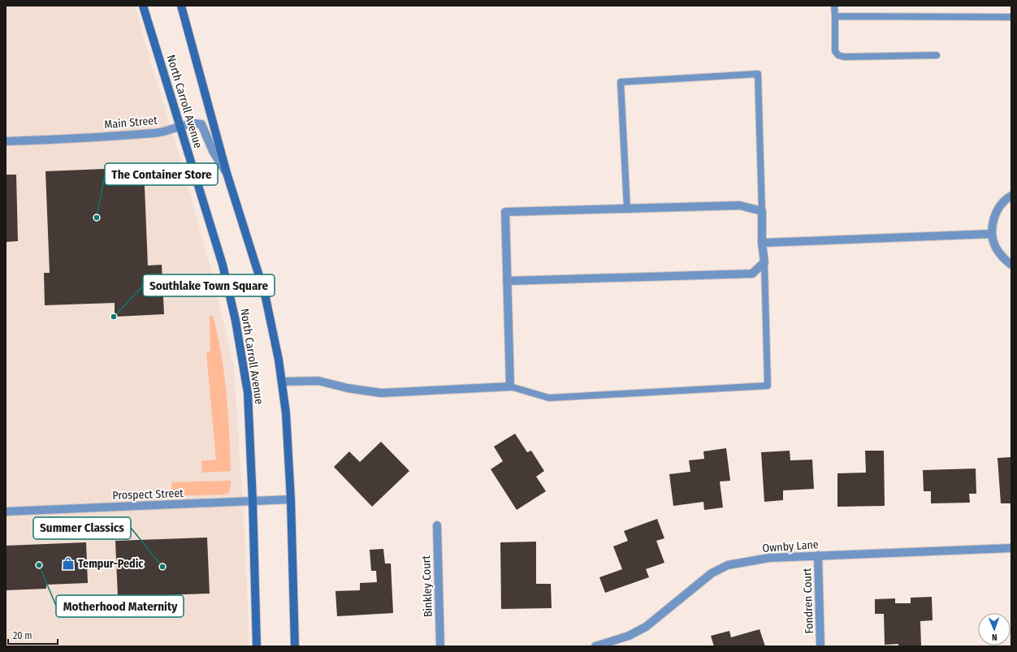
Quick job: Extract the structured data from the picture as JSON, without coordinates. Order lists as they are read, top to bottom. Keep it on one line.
{"streets":{"main road":["North Carroll Avenue"],"street":["Main Street","Prospect Street","Ownby Lane","Binkley Court","Fondren Court"]},"crossings":[["North Carroll Avenue","Main Street"],["North Carroll Avenue","Prospect Street"],["Ownby Lane","Fondren Court"]],"places":{"other":["The Container Store","Southlake Town Square","Motherhood Maternity","Summer Classics"],"shop":["Tempur-Pedic"]},"scale_bar":"20 m","north":"bottom"}
